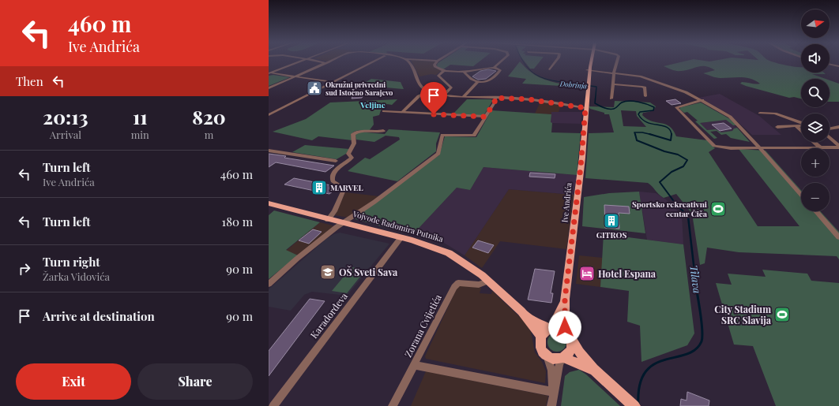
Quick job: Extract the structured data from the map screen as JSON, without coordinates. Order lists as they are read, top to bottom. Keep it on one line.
{"streets":{"main road":["Ive Andrića","Vojvode Radomira Putnika"],"street":["Karađorđeva","Zorana Cvijetića"]},"crossings":[["Ive Andrića","Vojvode Radomira Putnika"],["Vojvode Radomira Putnika","Karađorđeva"],["Vojvode Radomira Putnika","Zorana Cvijetića"]],"districts":["Veljine"],"water":["Dobrinja","Tilava"],"places":{"public building":["Okružni privredni sud Istočno Sarajevo"],"building":["MARVEL","GITROS"],"sports":["Sportsko rekreativni centar Čiča","City Stadium SRC Slavija"],"school or university":["OŠ Sveti Sava"],"hotel":["Hotel Espana"]},"north":"right","page":{"turn":["460 m","Ive Andrića"],"map_buttons":["+","−"],"then":"Then","eta":["20:13","Arrival","11","min","820","m"],"list":[{"name":"Turn left","note":"Ive Andrića","value":"460 m"},{"name":"Turn left","value":"180 m"},{"name":"Turn right","note":"Žarka Vidovića","value":"90 m"},{"name":"Arrive at destination","value":"90 m"}],"buttons":["Exit","Share"]}}
